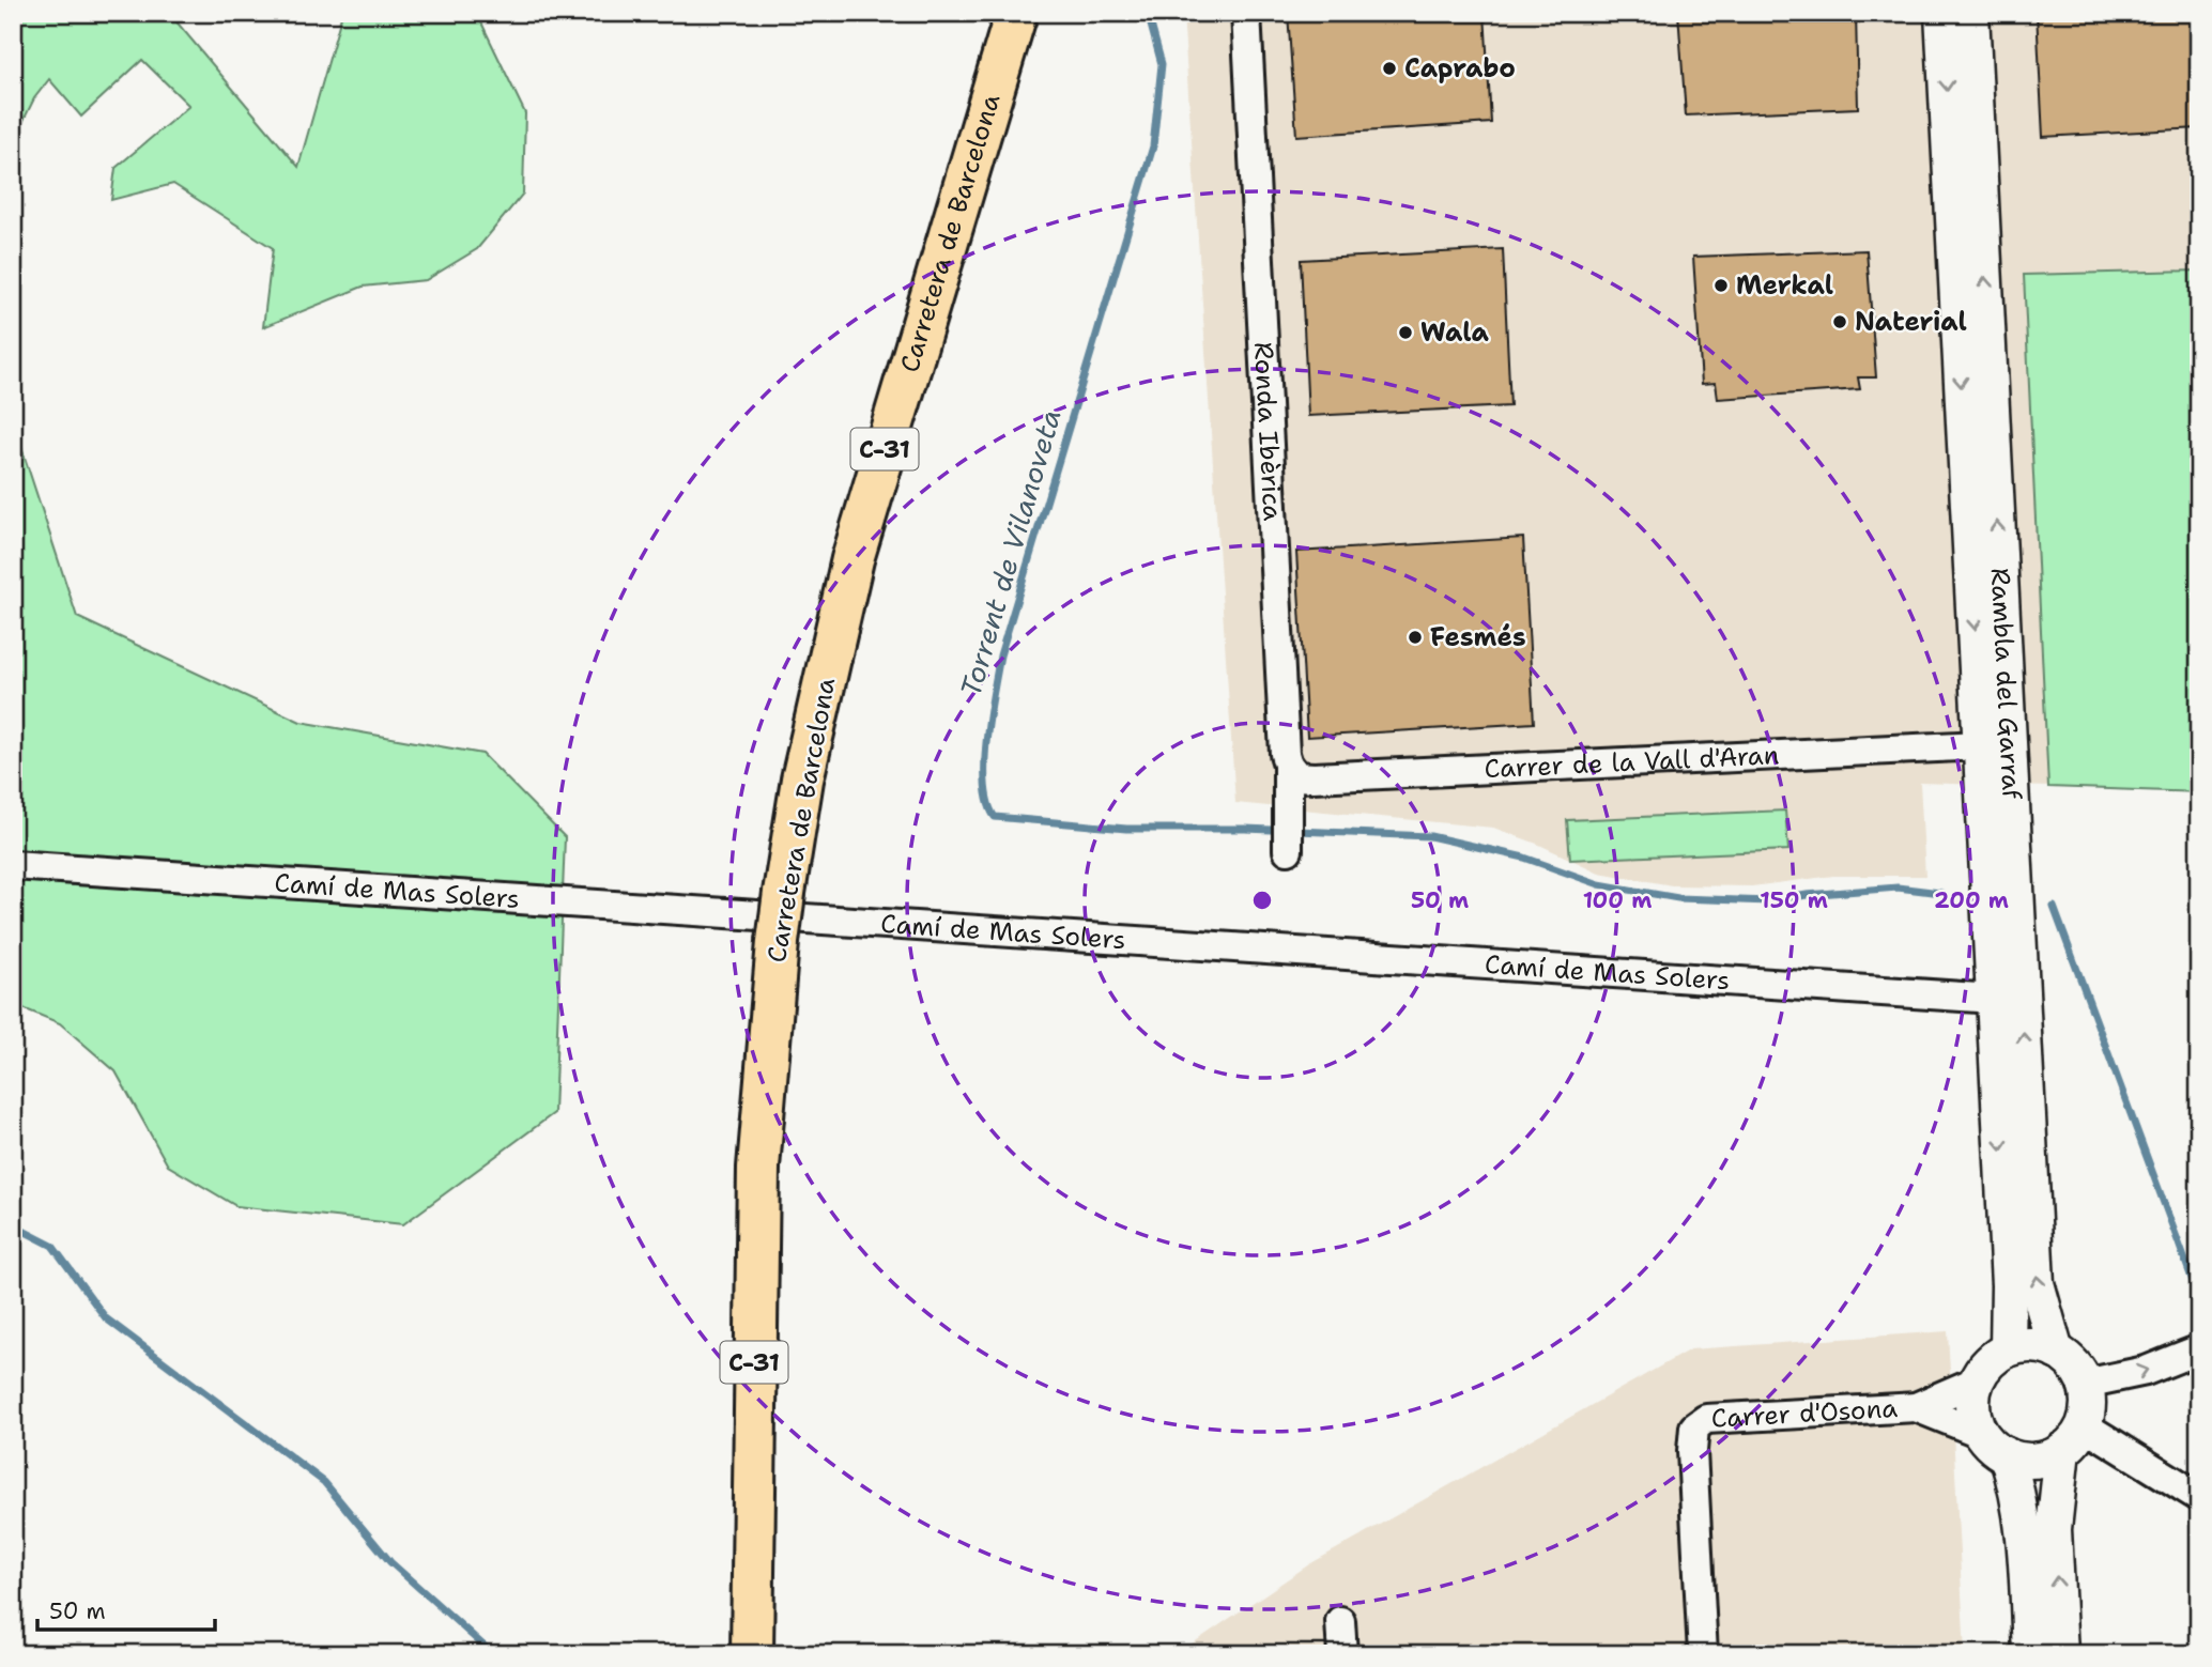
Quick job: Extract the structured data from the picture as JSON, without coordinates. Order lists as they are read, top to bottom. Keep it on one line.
{"streets":{"highway":["Carretera de Barcelona","C-31"],"street":["Ronda Ibèrica","Rambla del Garraf","Carrer de la Vall d'Aran","Camí de Mas Solers","Carrer d'Osona"]},"crossings":[["Ronda Ibèrica","Carrer de la Vall d'Aran"],["Rambla del Garraf","Carrer de la Vall d'Aran"],["Rambla del Garraf","Camí de Mas Solers"],["Rambla del Garraf","Carrer d'Osona"]],"water":["Torrent de Vilanoveta"],"places":["Caprabo","Merkal","Naterial","Wala","Fesmés"],"scale_bar":"50 m","rings":["50 m","100 m","150 m","200 m"]}
